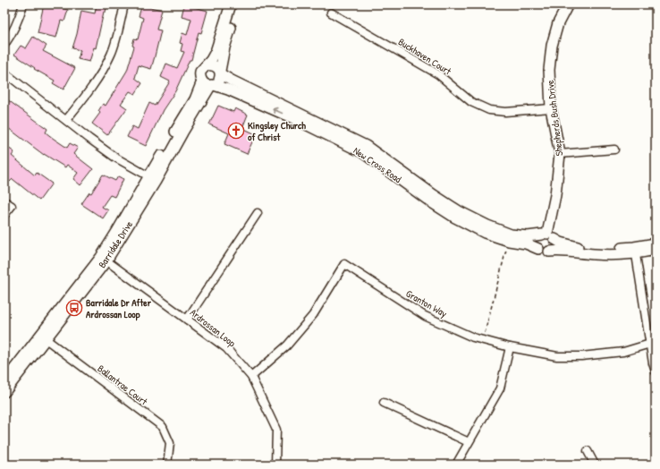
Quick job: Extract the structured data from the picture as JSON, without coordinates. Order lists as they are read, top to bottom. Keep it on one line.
{"streets":{"street":["Buckhaven Court","Shepherds Bush Drive","New Cross Road","Barridale Drive","Granton Way","Ardrossan Loop","Ballantrae Court"]},"crossings":[["Buckhaven Court","Shepherds Bush Drive"],["Shepherds Bush Drive","New Cross Road"],["New Cross Road","Barridale Drive"],["Barridale Drive","Ardrossan Loop"],["Barridale Drive","Ballantrae Court"],["Granton Way","Ardrossan Loop"]],"places":{"church":["Kingsley Church of Christ"],"bus stop":["Barridale Dr After Ardrossan Loop"]}}
